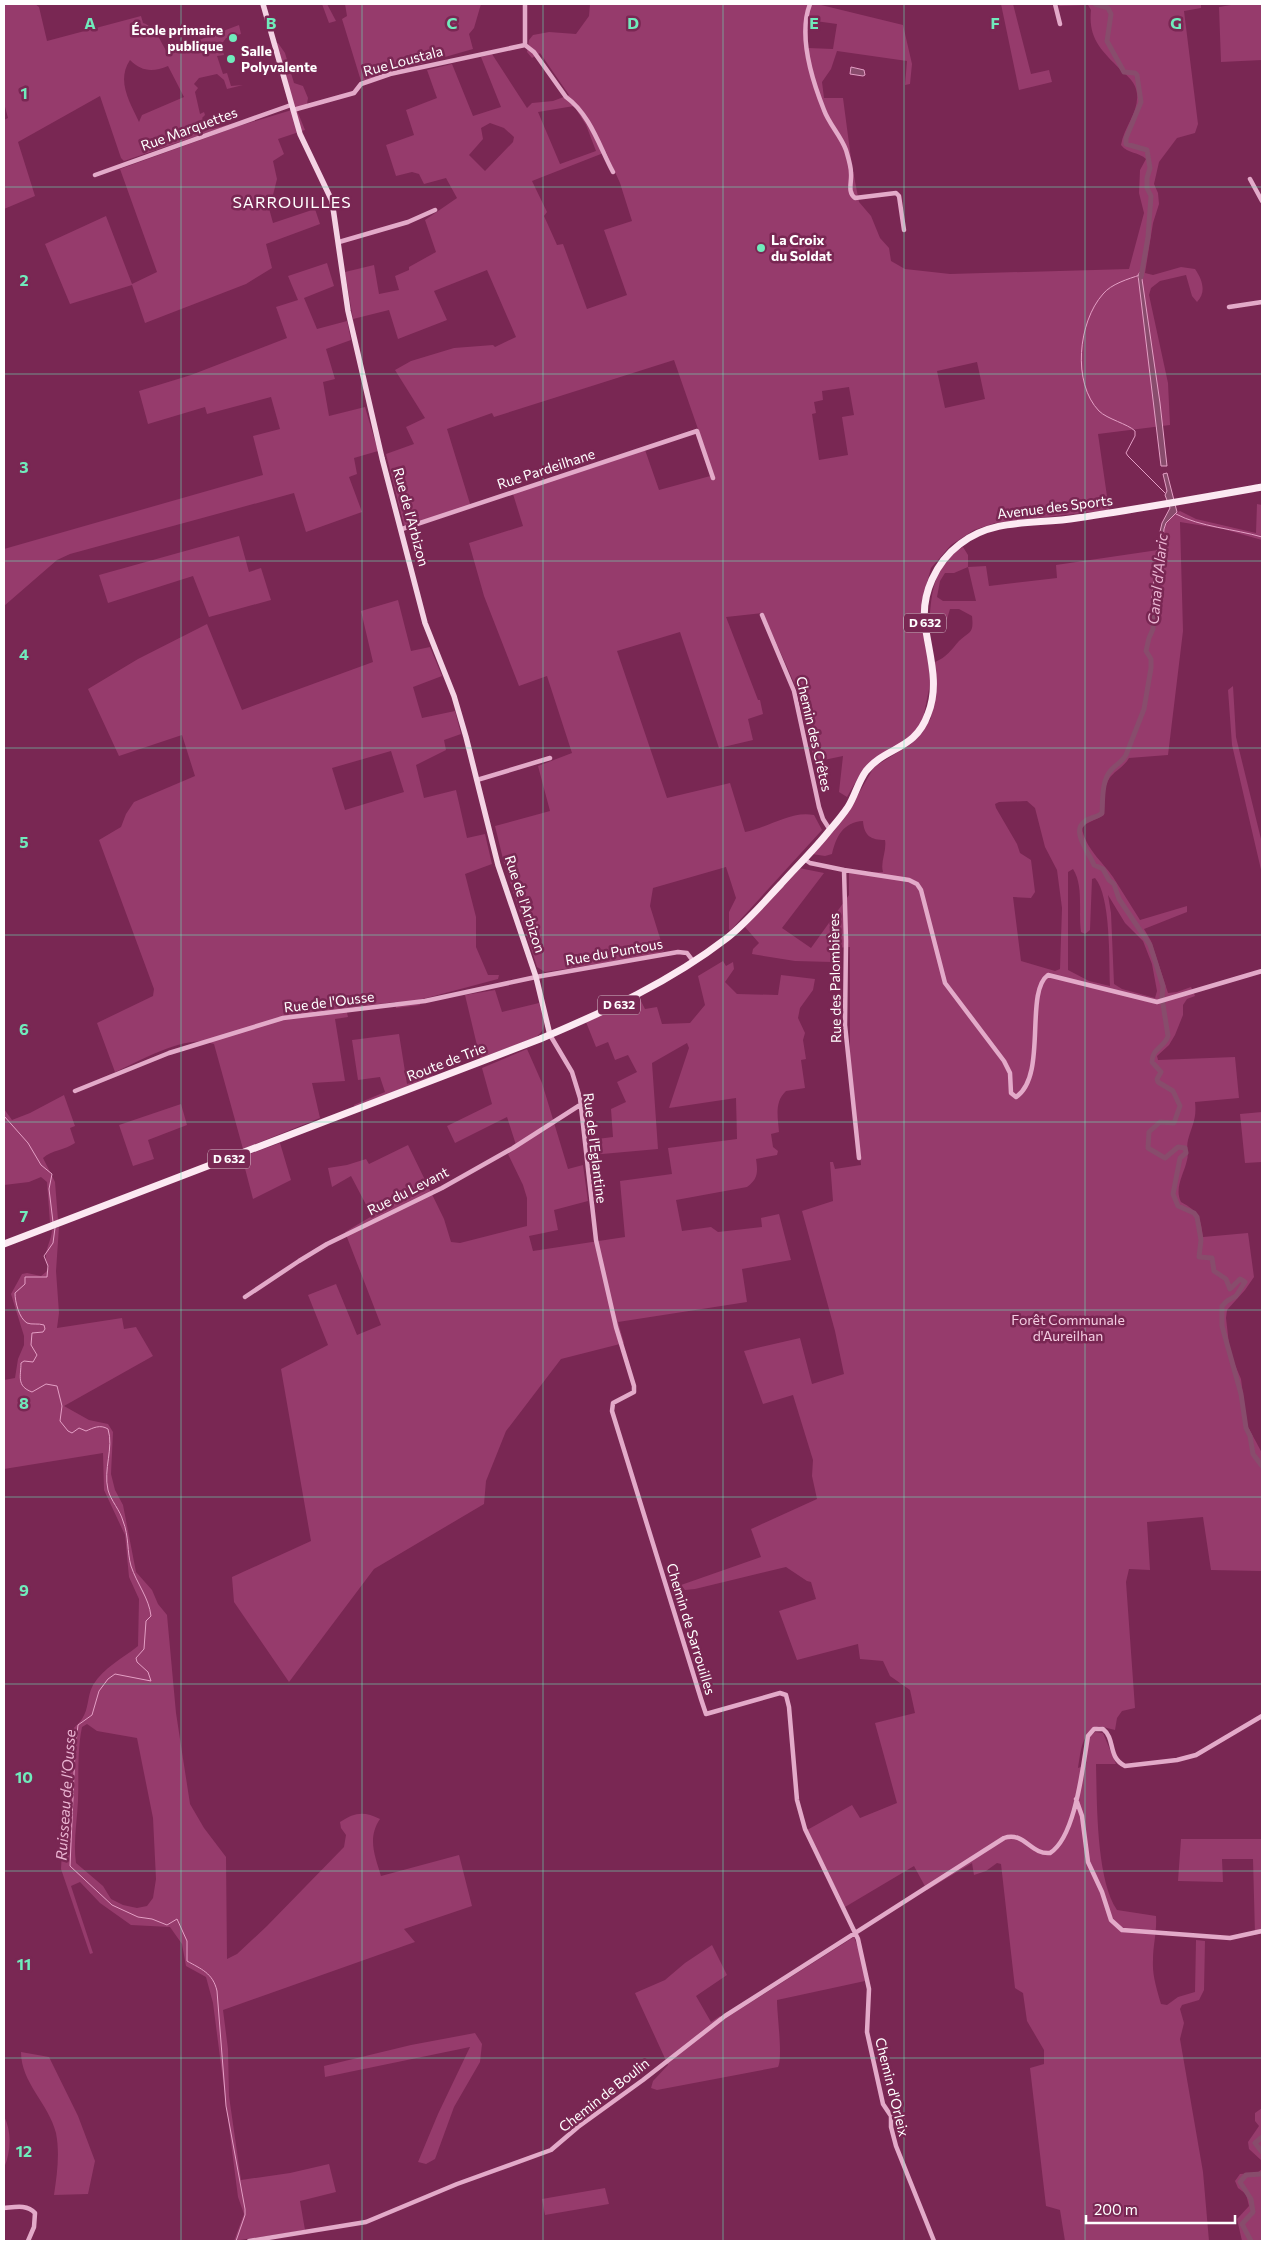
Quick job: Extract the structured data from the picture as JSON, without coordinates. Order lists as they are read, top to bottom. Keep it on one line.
{"streets":{"main road":["Avenue des Sports","D 632","Route de Trie"],"street":["Rue Loustala","Rue Marquettes","Rue Pardeilhane","Rue de l'Arbizon","Chemin des Crêtes","Rue du Puntous","Rue des Palombières","Rue de l'Ousse","Rue de l'Eglantine","Rue du Levant","Chemin de Sarrouilles","Chemin d'Orleix","Chemin de Boulin"]},"crossings":[["Rue Loustala","Rue Marquettes"],["Rue Loustala","Rue de l'Arbizon"],["Rue Marquettes","Rue de l'Arbizon"],["Rue Pardeilhane","Rue de l'Arbizon"],["Avenue des Sports","D 632"],["Avenue des Sports","Chemin des Crêtes"],["Rue de l'Arbizon","Rue du Puntous"],["Rue de l'Arbizon","Rue de l'Ousse"],["Rue de l'Arbizon","Route de Trie"],["Rue de l'Arbizon","Rue de l'Eglantine"],["D 632","Chemin des Crêtes"],["D 632","Route de Trie"],["Rue du Puntous","Rue de l'Ousse"],["Rue du Puntous","Route de Trie"],["Route de Trie","Rue de l'Eglantine"],["Rue de l'Eglantine","Rue du Levant"],["Rue de l'Eglantine","Chemin de Sarrouilles"],["Chemin de Sarrouilles","Chemin d'Orleix"],["Chemin de Sarrouilles","Chemin de Boulin"],["Chemin d'Orleix","Chemin de Boulin"]],"districts":["SARROUILLES"],"water":["Canal d'Alaric","Ruisseau de l'Ousse"],"parks":["Forêt Communale d'Aureilhan"],"places":["École primaire publique","Salle Polyvalente","La Croix du Soldat"],"scale_bar":"200 m","grid":{"columns":["A","B","C","D","E","F","G"],"rows":["1","2","3","4","5","6","7","8","9","10","11","12"]}}
